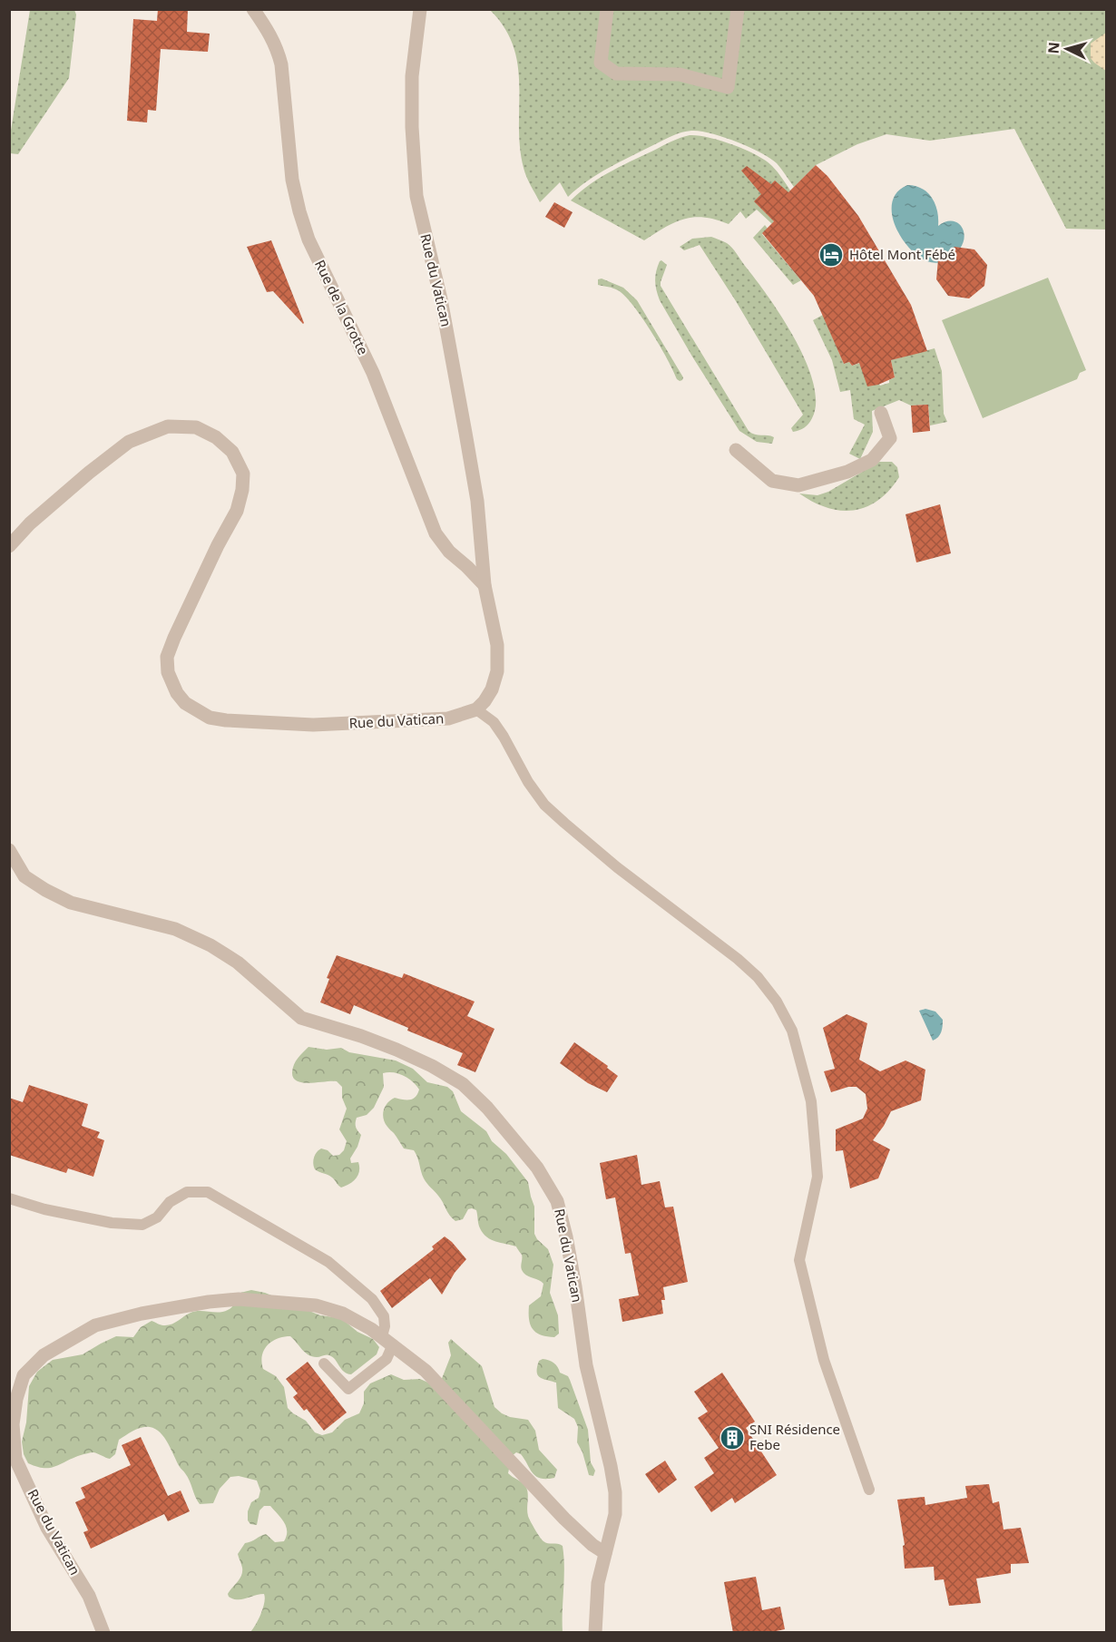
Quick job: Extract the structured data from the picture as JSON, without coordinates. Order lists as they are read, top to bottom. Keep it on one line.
{"streets":{"street":["Rue du Vatican","Rue de la Grotte"]},"crossings":[["Rue du Vatican","Rue de la Grotte"]],"places":{"hotel":["Hôtel Mont Fébé"],"building":["SNI Résidence Febe"]},"north":"left"}
